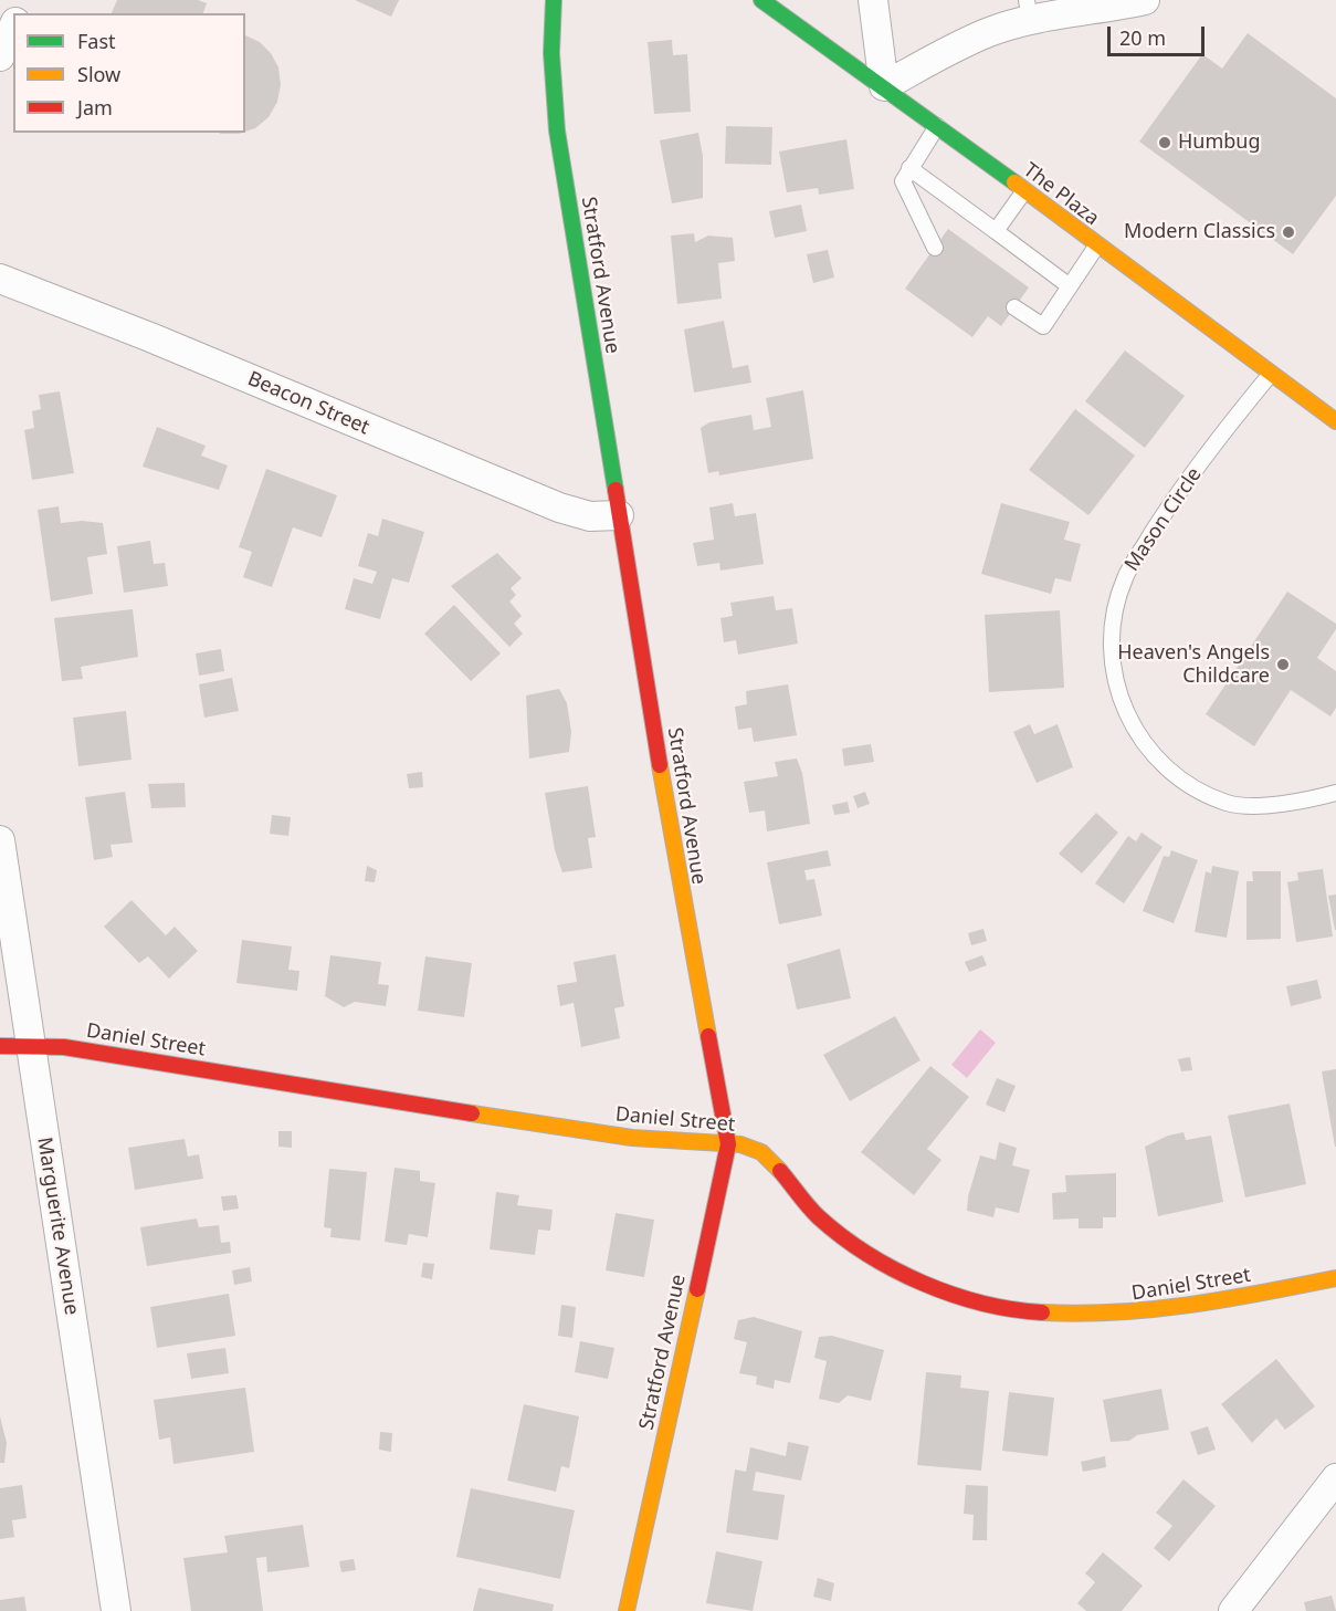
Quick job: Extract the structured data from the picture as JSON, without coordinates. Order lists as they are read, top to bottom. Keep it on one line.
{"streets":{"street":["The Plaza","Stratford Avenue","Beacon Street","Daniel Street","Marguerite Avenue"],"lane":["Mason Circle"]},"crossings":[["The Plaza","Mason Circle"],["Stratford Avenue","Beacon Street"],["Stratford Avenue","Daniel Street"],["Daniel Street","Marguerite Avenue"]],"places":["Humbug","Modern Classics","Heaven's Angels Childcare"],"legend":["Fast","Slow","Jam"],"scale_bar":"20 m"}
